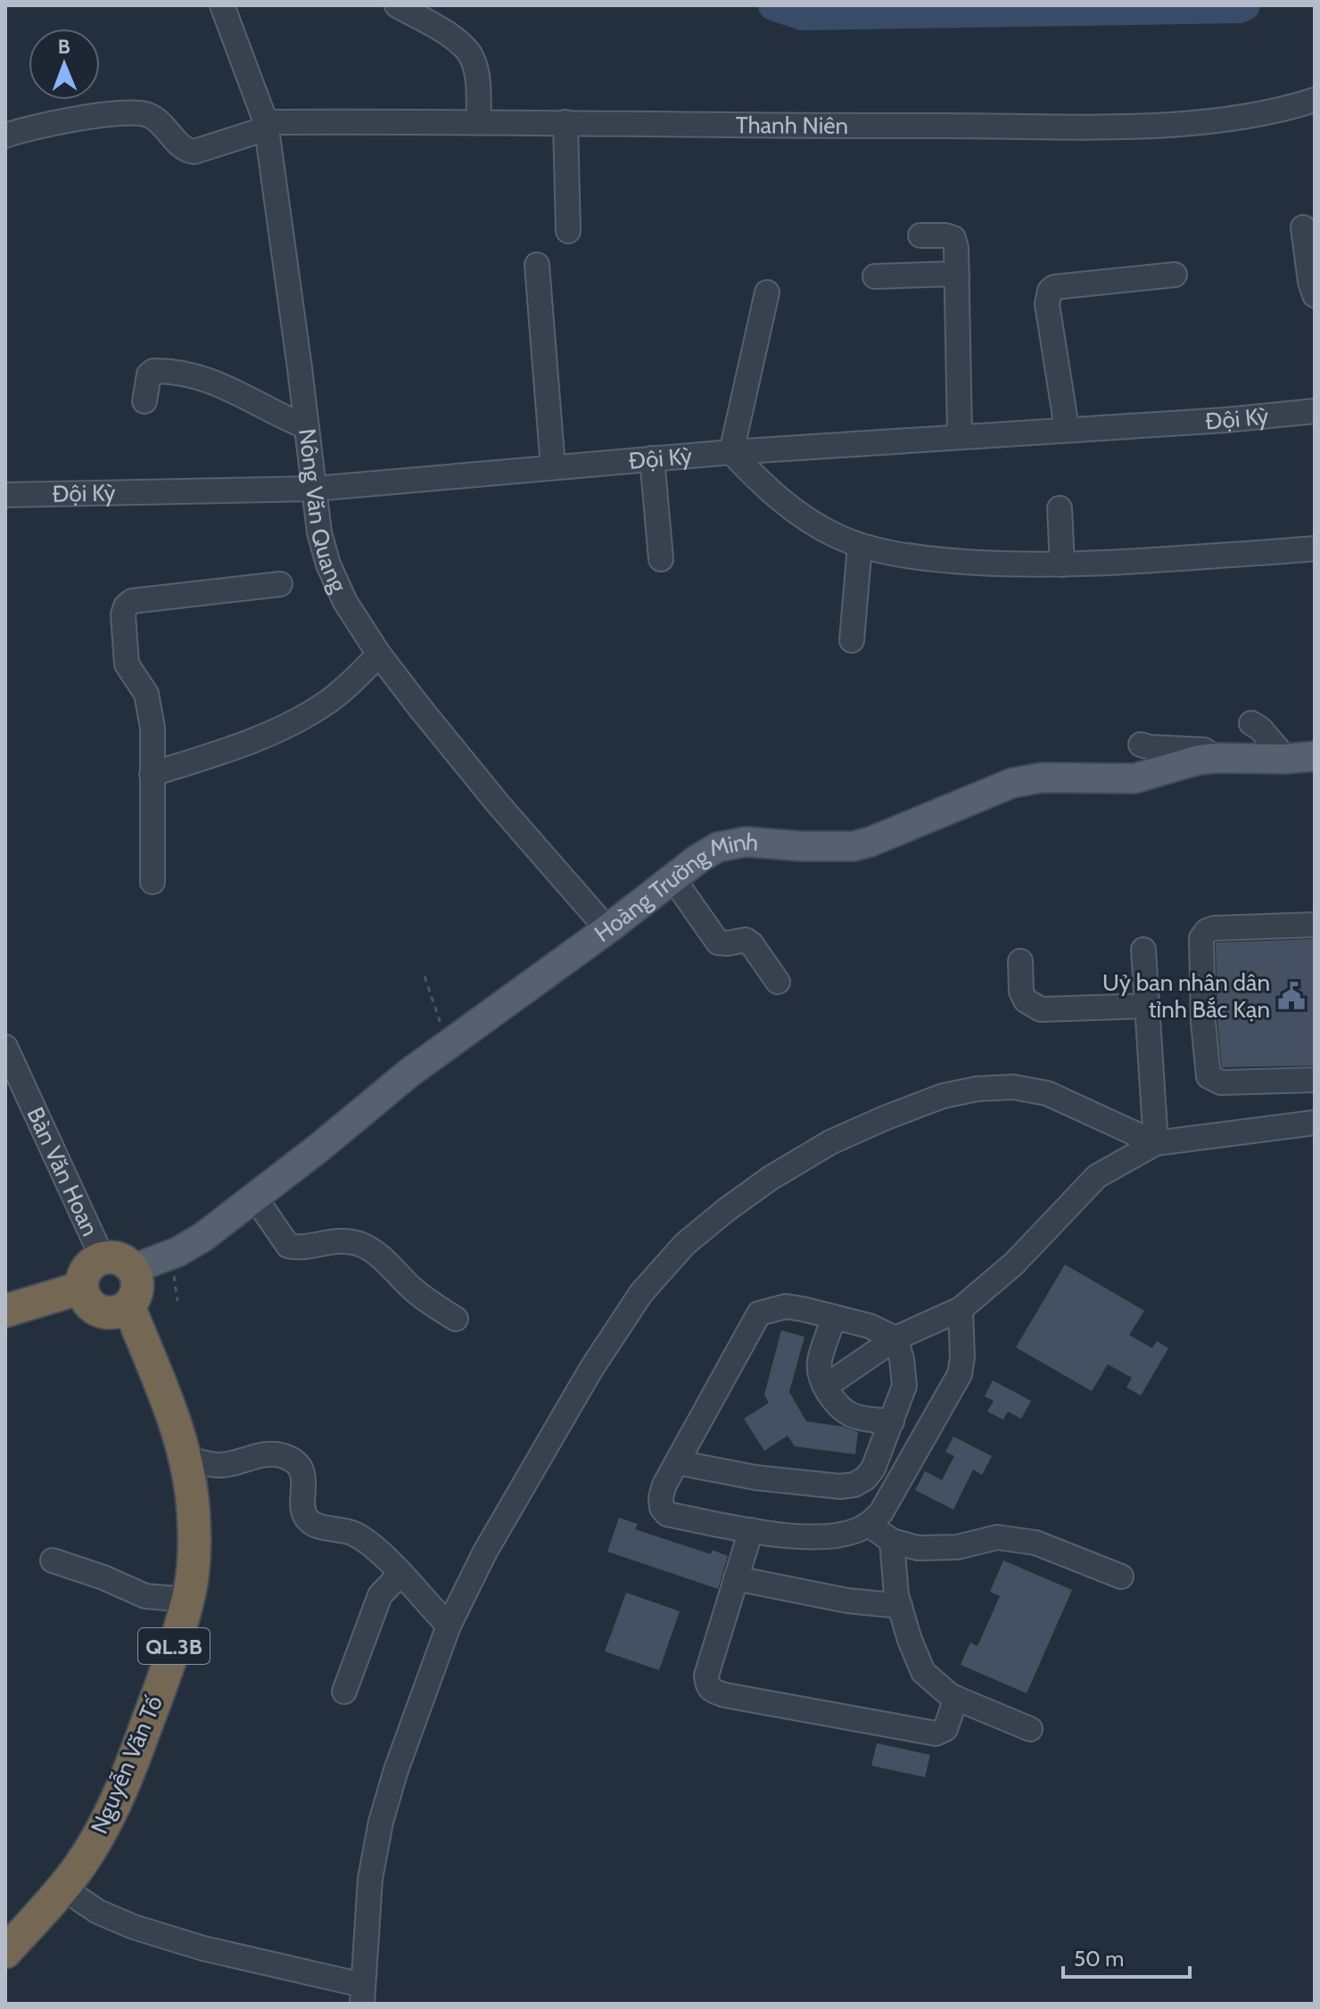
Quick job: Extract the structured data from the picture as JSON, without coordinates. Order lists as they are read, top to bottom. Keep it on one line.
{"streets":{"highway":["QL.3B","Nguyễn Văn Tố"],"main road":["Hoàng Trường Minh"],"street":["Thanh Niên","Đội Kỳ","Nông Văn Quang","Bàn Văn Hoan"]},"crossings":[["Thanh Niên","Nông Văn Quang"],["Đội Kỳ","Nông Văn Quang"],["Nông Văn Quang","Hoàng Trường Minh"],["Hoàng Trường Minh","Bàn Văn Hoan"],["Hoàng Trường Minh","Nguyễn Văn Tố"],["Bàn Văn Hoan","Nguyễn Văn Tố"]],"places":{"public building":["Uỷ ban nhân dân tỉnh Bắc Kạn"]},"scale_bar":"50 m","north":"top"}
